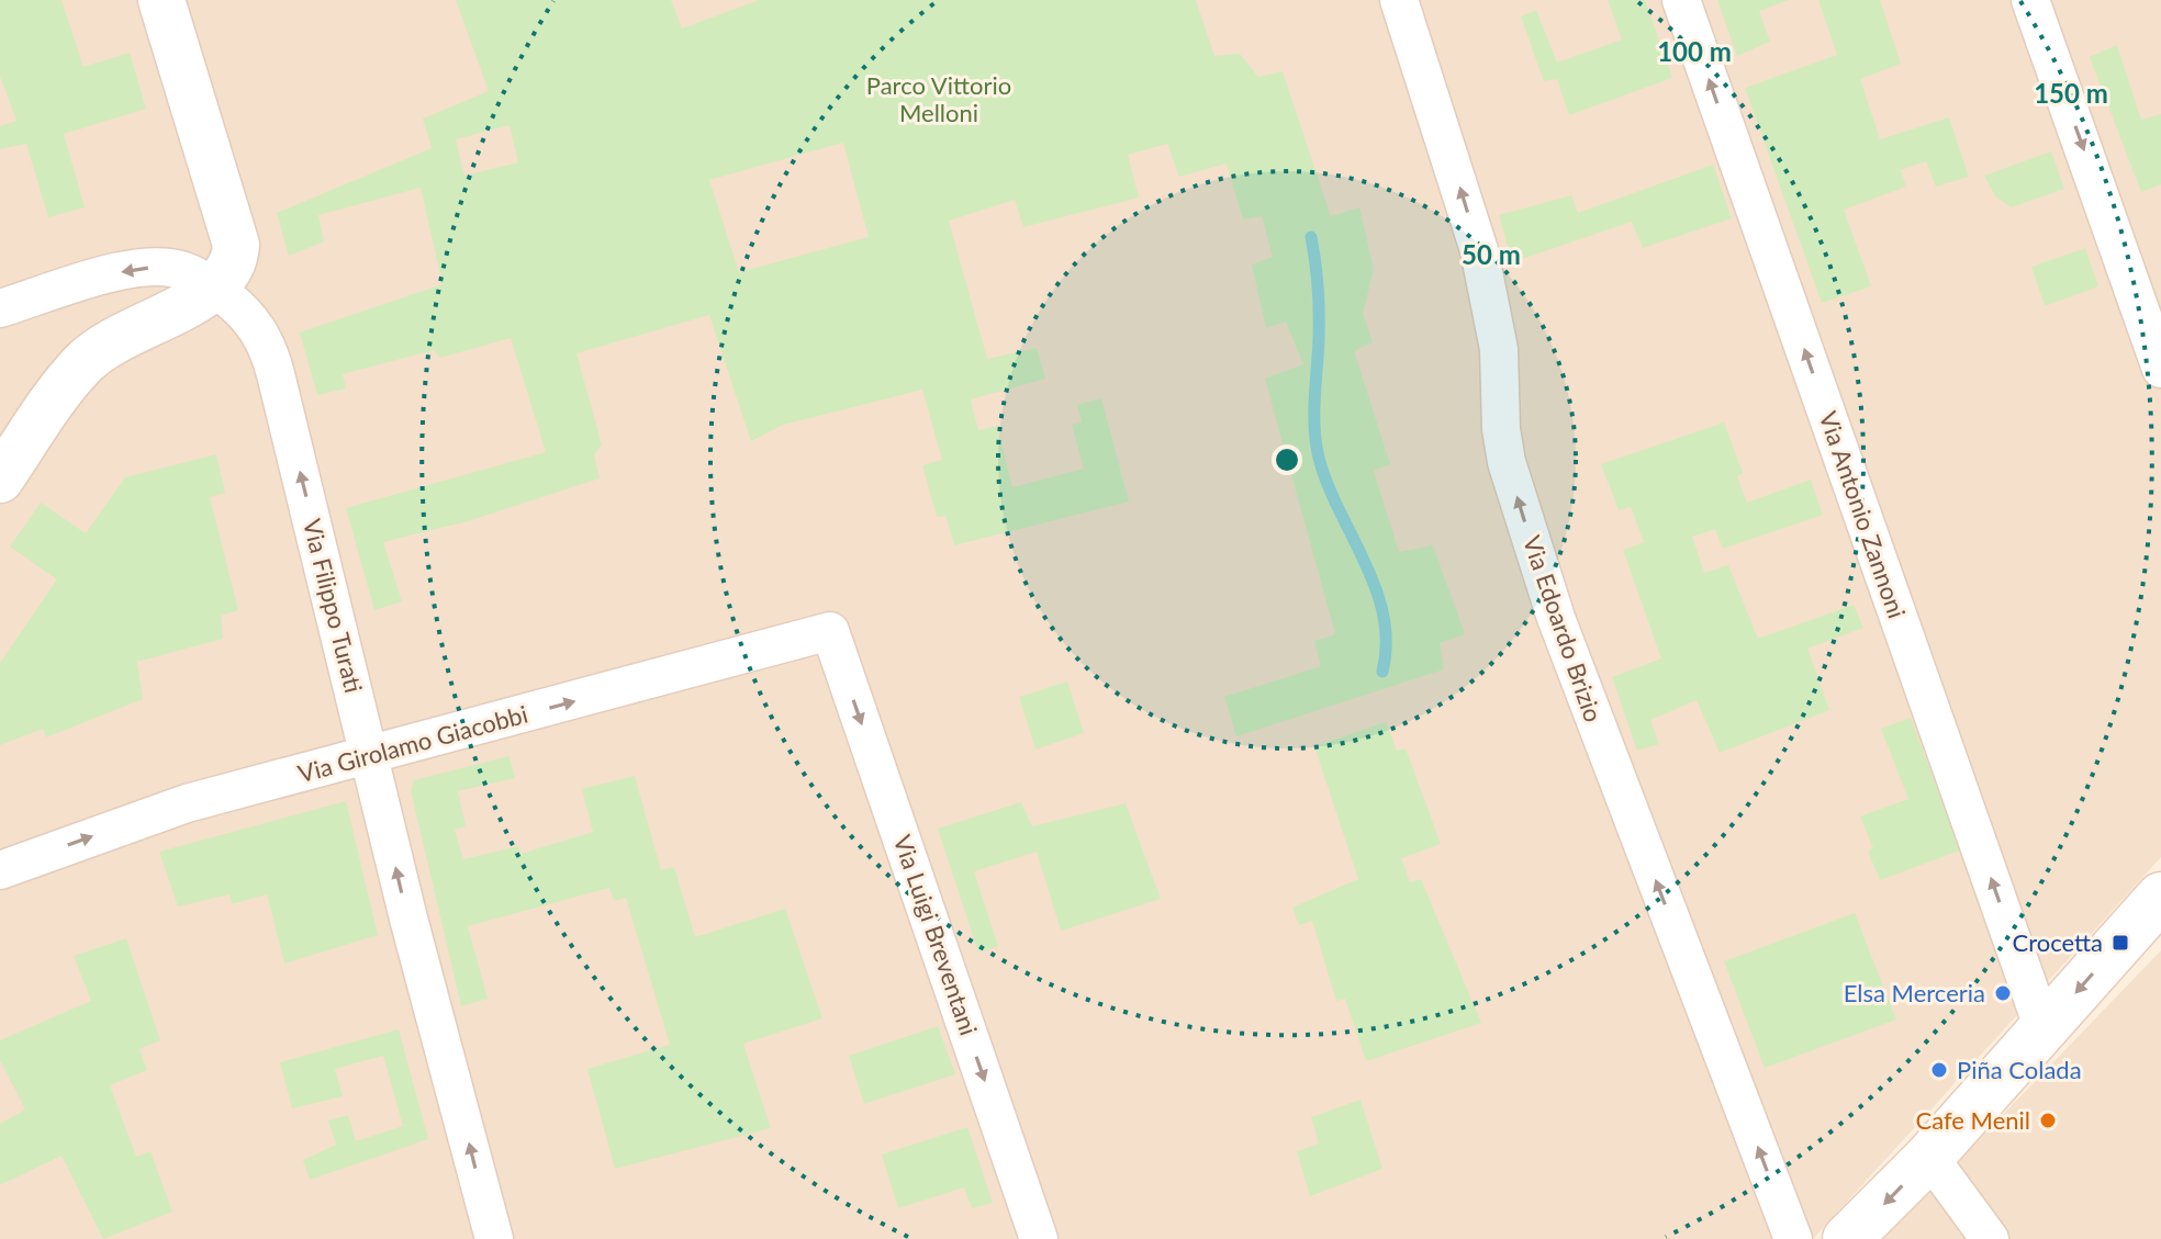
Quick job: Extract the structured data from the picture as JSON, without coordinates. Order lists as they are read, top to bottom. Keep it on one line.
{"streets":{"street":["Via Antonio Zannoni","Via Filippo Turati","Via Edoardo Brizio","Via Girolamo Giacobbi","Via Luigi Breventani"]},"crossings":[["Via Filippo Turati","Via Girolamo Giacobbi"],["Via Girolamo Giacobbi","Via Luigi Breventani"]],"one_way":["Via Filippo Turati","Via Edoardo Brizio","Via Girolamo Giacobbi","Via Luigi Breventani"],"parks":["Parco Vittorio Melloni"],"places":{"transit":["Crocetta"],"other":["Elsa Merceria","Piña Colada","Cafe Menil"]},"rings":["100 m","150 m","50 m"]}
